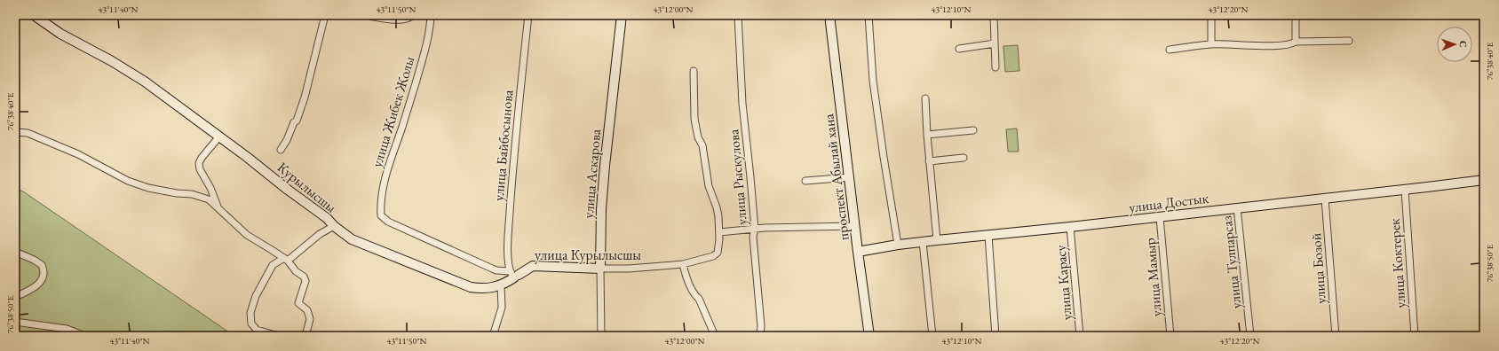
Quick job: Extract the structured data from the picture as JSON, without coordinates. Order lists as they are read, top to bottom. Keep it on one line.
{"streets":{"street":["улица Жибек Жолы","улица Байбосынова","улица Аскарова","улица Рыскулова","проспект Абылай хана","Курылысшы","улица Достык","улица Курылысшы","улица Тулпарсаз","улица Коктерек","улица Бозой","улица Мамыр","улица Карасу"]},"crossings":[["улица Жибек Жолы","улица Байбосынова"],["улица Жибек Жолы","улица Курылысшы"],["улица Байбосынова","улица Курылысшы"],["улица Аскарова","улица Курылысшы"],["проспект Абылай хана","улица Достык"],["Курылысшы","улица Курылысшы"],["улица Достык","улица Тулпарсаз"],["улица Достык","улица Коктерек"],["улица Достык","улица Бозой"],["улица Достык","улица Мамыр"],["улица Достык","улица Карасу"]],"north":"right","coordinates":["43°11'40\"N","43°11'50\"N","43°12'00\"N","43°12'10\"N","43°12'20\"N","76°38'40\"E","76°38'50\"E"]}
